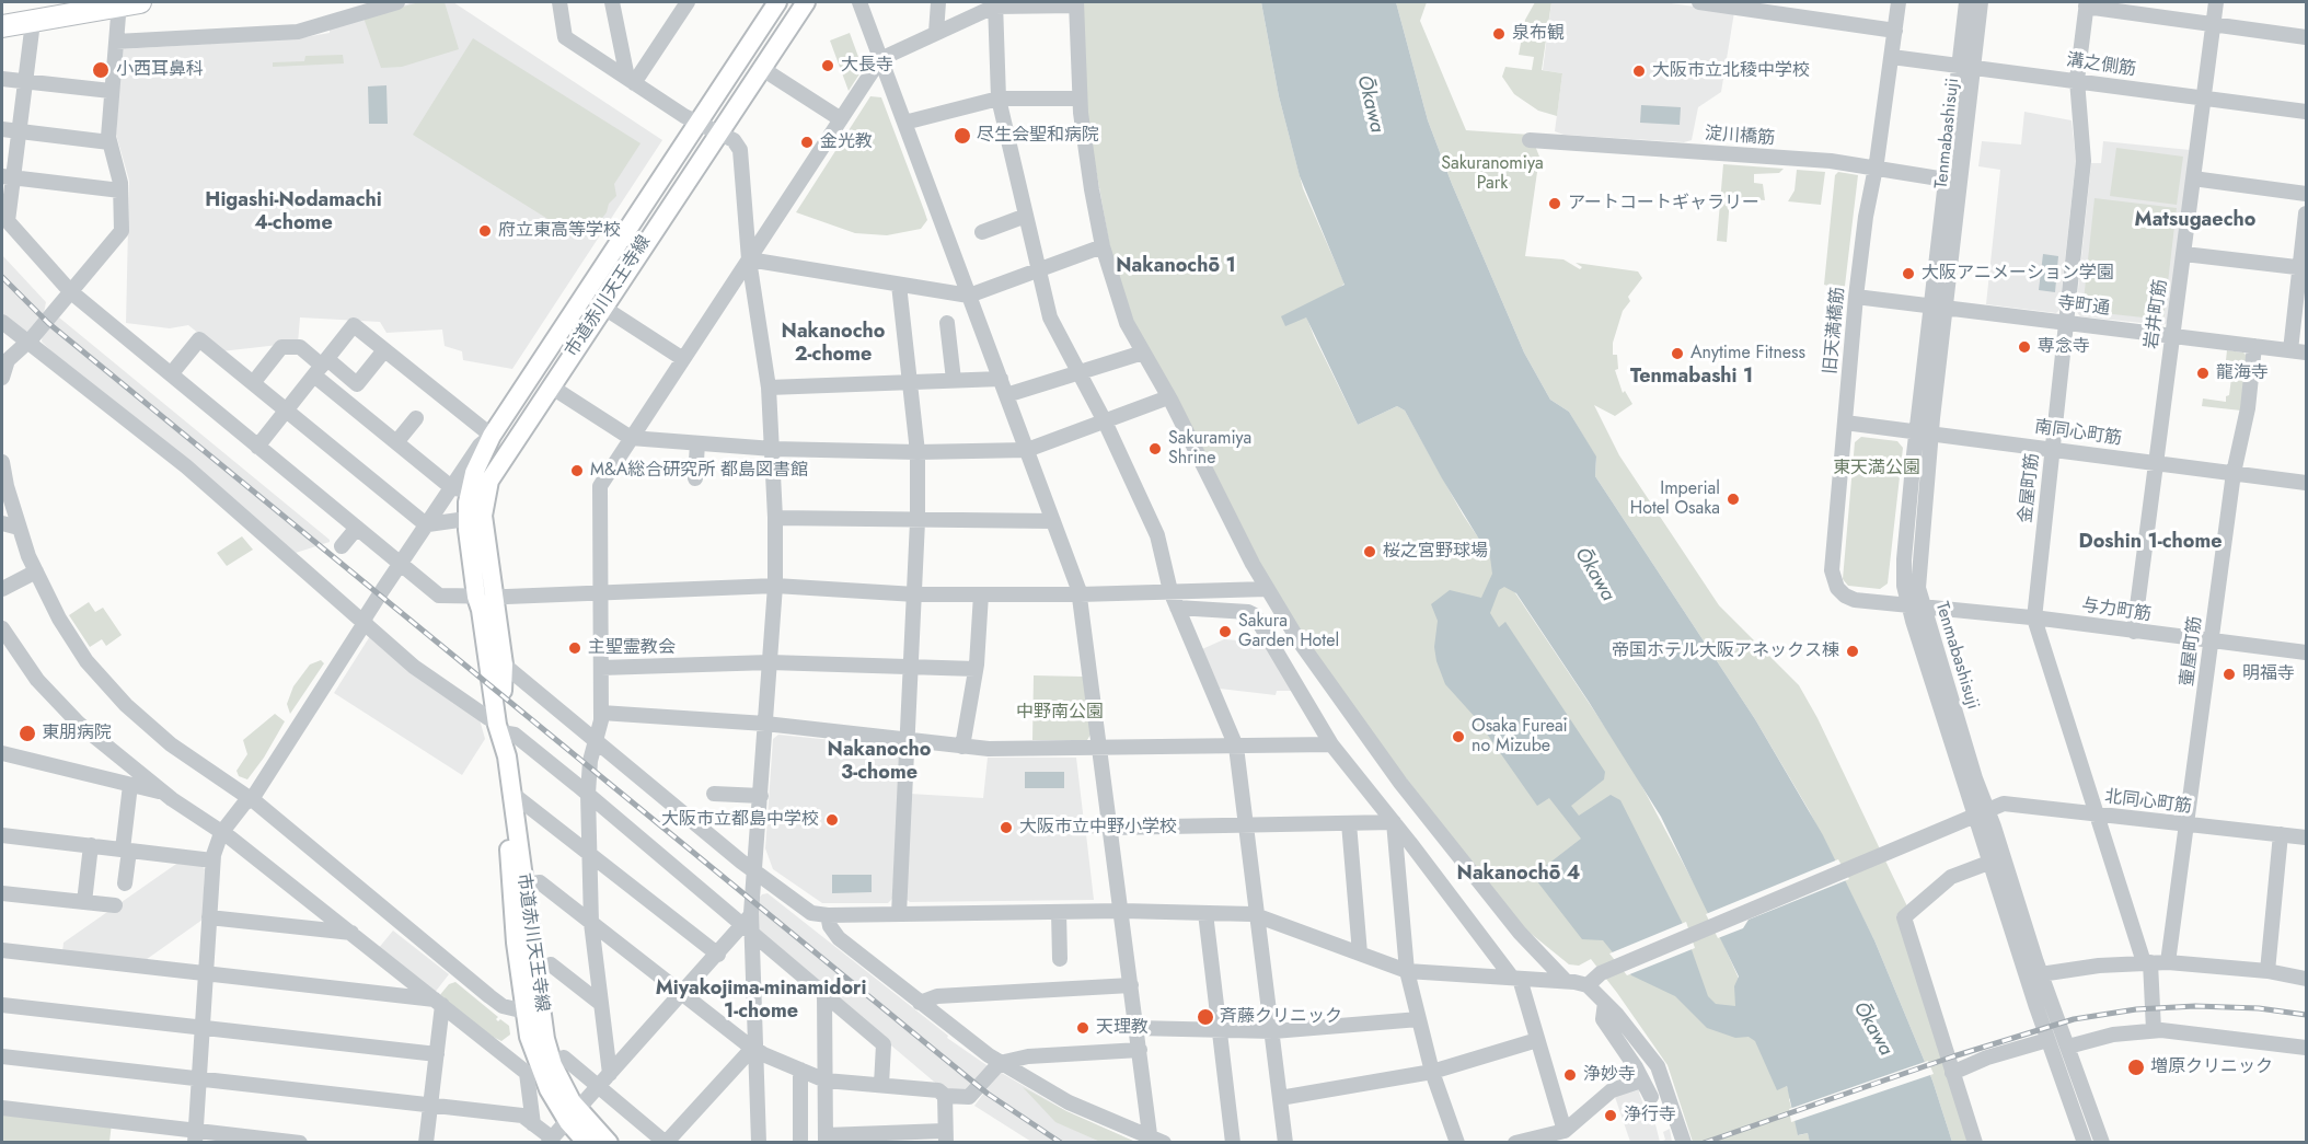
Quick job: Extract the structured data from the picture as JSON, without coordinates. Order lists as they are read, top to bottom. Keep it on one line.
{"streets":{"main road":["市道赤川天王寺線"],"street":["溝之側筋","Tenmabashisuji","淀川橋筋","寺町通","岩井町筋","旧天満橋筋","南同心町筋","金屋町筋","与力町筋","壷屋町筋","北同心町筋"]},"crossings":[["溝之側筋","Tenmabashisuji"],["溝之側筋","岩井町筋"],["溝之側筋","旧天満橋筋"],["溝之側筋","金屋町筋"],["Tenmabashisuji","淀川橋筋"],["Tenmabashisuji","寺町通"],["Tenmabashisuji","旧天満橋筋"],["Tenmabashisuji","南同心町筋"],["Tenmabashisuji","与力町筋"],["Tenmabashisuji","北同心町筋"],["淀川橋筋","旧天満橋筋"],["寺町通","岩井町筋"],["寺町通","旧天満橋筋"],["寺町通","金屋町筋"],["寺町通","壷屋町筋"],["岩井町筋","南同心町筋"],["岩井町筋","与力町筋"],["旧天満橋筋","南同心町筋"],["旧天満橋筋","与力町筋"],["南同心町筋","金屋町筋"],["南同心町筋","壷屋町筋"],["金屋町筋","与力町筋"],["金屋町筋","北同心町筋"],["与力町筋","壷屋町筋"],["壷屋町筋","北同心町筋"]],"districts":["Higashi-Nodamachi 4-chome","Matsugaecho","Nakanochō 1","Nakanocho 2-chome","Tenmabashi 1","Doshin 1-chome","Nakanocho 3-chome","Nakanochō 4","Miyakojima-minamidori 1-chome"],"water":["Ōkawa"],"parks":["Sakuranomiya Park","東天満公園","中野南公園"],"places":["泉布観","大長寺","小西耳鼻科","大阪市立北稜中学校","尽生会聖和病院","金光教","アートコートギャラリー","府立東高等学校","大阪アニメーション学園","専念寺","Anytime Fitness","龍海寺","Sakuramiya Shrine","M&A総合研究所 都島図書館","Imperial Hotel Osaka","桜之宮野球場","Sakura Garden Hotel","主聖霊教会","帝国ホテル大阪アネックス棟","明福寺","東朋病院","Osaka Fureai no Mizube","大阪市立都島中学校","大阪市立中野小学校","斉藤クリニック","天理教","増原クリニック","浄妙寺","浄行寺"]}
